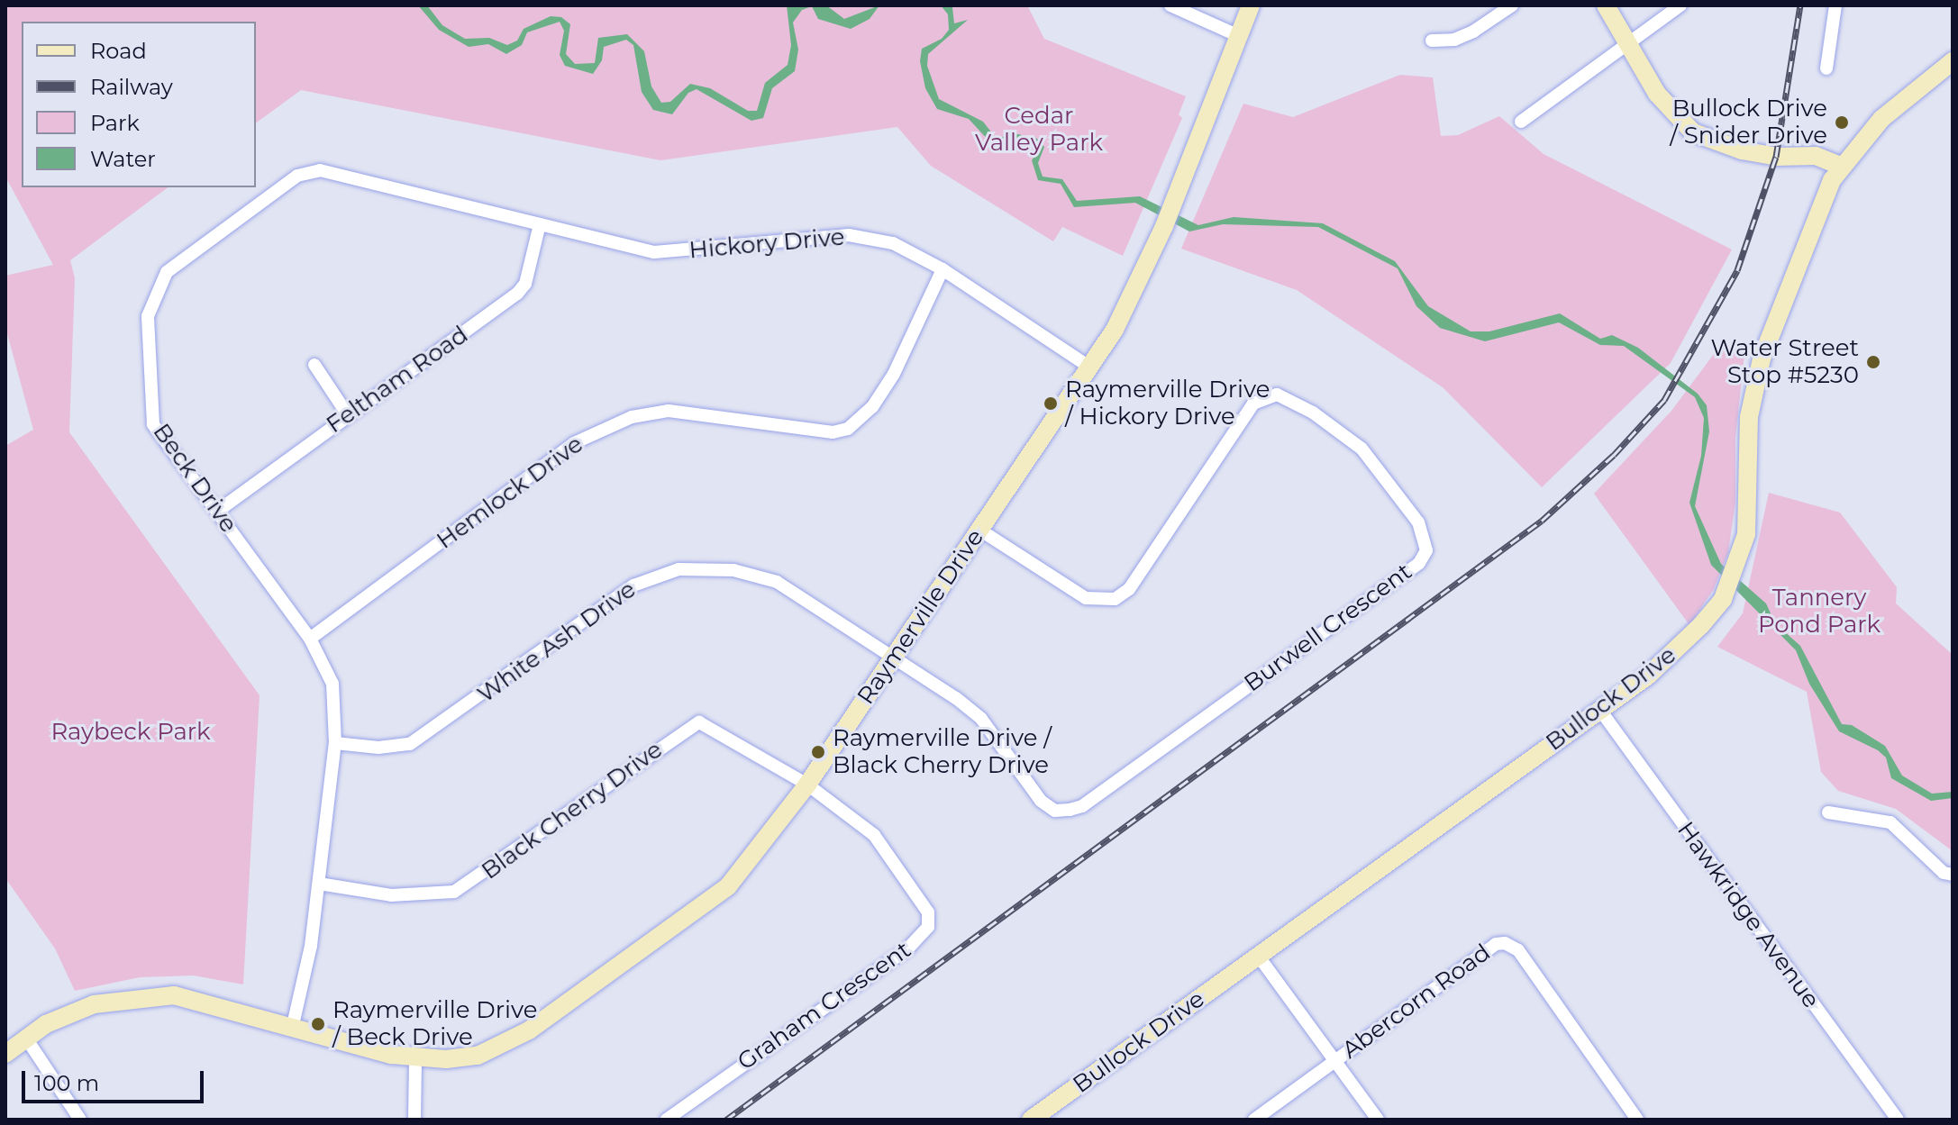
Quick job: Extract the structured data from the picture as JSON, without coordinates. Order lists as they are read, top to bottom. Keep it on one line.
{"streets":{"street":["Hickory Drive","Feltham Road","Beck Drive","Hemlock Drive","Raymerville Drive","Burwell Crescent","White Ash Drive","Bullock Drive","Black Cherry Drive","Hawkridge Avenue","Abercorn Road","Graham Crescent"]},"crossings":[["Hickory Drive","Feltham Road"],["Hickory Drive","Beck Drive"],["Hickory Drive","Hemlock Drive"],["Hickory Drive","Raymerville Drive"],["Feltham Road","Beck Drive"],["Beck Drive","Hemlock Drive"],["Beck Drive","Raymerville Drive"],["Beck Drive","White Ash Drive"],["Beck Drive","Black Cherry Drive"],["Raymerville Drive","Burwell Crescent"],["Raymerville Drive","White Ash Drive"],["Raymerville Drive","Black Cherry Drive"],["Raymerville Drive","Graham Crescent"],["Burwell Crescent","White Ash Drive"],["Bullock Drive","Hawkridge Avenue"],["Black Cherry Drive","Graham Crescent"]],"parks":["Cedar Valley Park","Tannery Pond Park","Raybeck Park"],"places":["Bullock Drive / Snider Drive","Water Street Stop #5230","Raymerville Drive / Hickory Drive","Raymerville Drive / Black Cherry Drive","Raymerville Drive / Beck Drive"],"legend":["Road","Railway","Park","Water"],"scale_bar":"100 m"}
